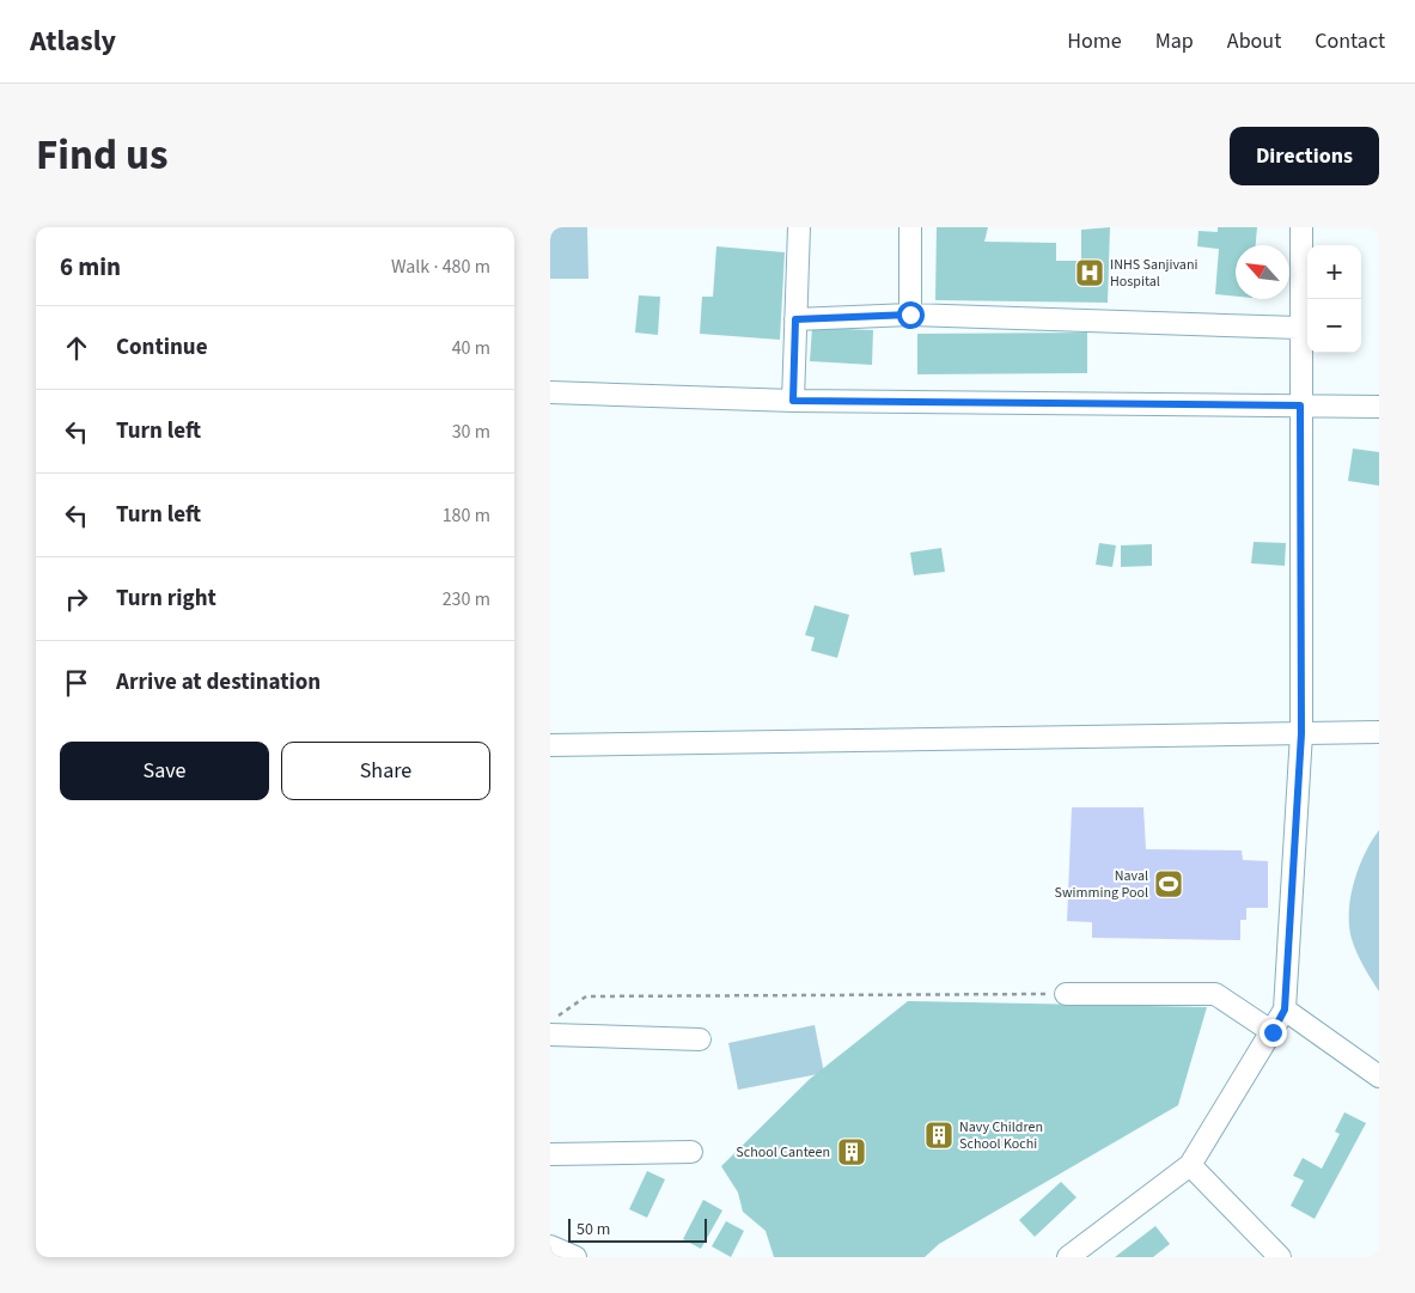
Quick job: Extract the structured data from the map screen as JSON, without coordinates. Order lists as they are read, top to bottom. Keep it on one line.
{"places":{"hospital":["INHS Sanjivani Hospital"],"sports":["Naval Swimming Pool"],"building":["Navy Children School Kochi","School Canteen"]},"scale_bar":"50 m","north":"top left","page":{"header":"Atlasly","nav":["Home","Map","About","Contact"],"title":"Find us","buttons":["Directions",["Save","Share"]],"heading":["6 min","Walk · 480 m"],"map_buttons":["+","−"],"list":[["Continue","40 m"],["Turn left","30 m"],["Turn left","180 m"],["Turn right","230 m"],"Arrive at destination"],"scale":"50 m"}}
